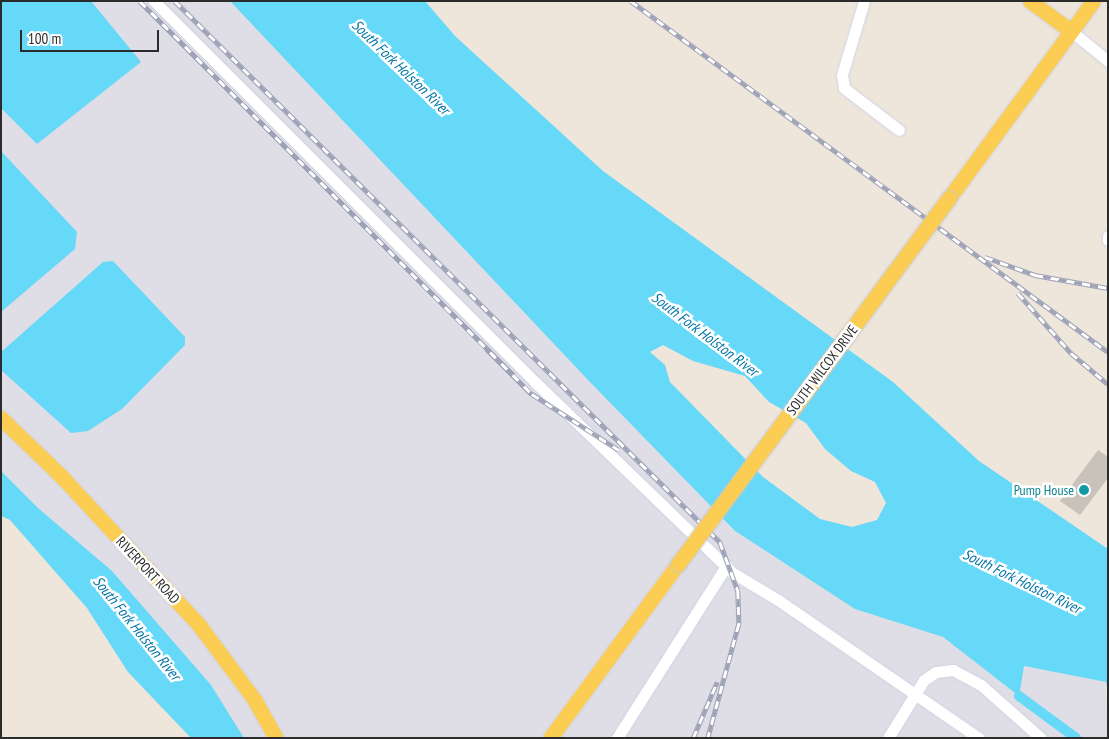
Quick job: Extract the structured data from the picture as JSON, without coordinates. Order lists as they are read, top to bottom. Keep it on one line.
{"streets":{"main road":["SOUTH WILCOX DRIVE","RIVERPORT ROAD"]},"water":["South Fork Holston River"],"places":["Pump House"],"scale_bar":"100 m"}
